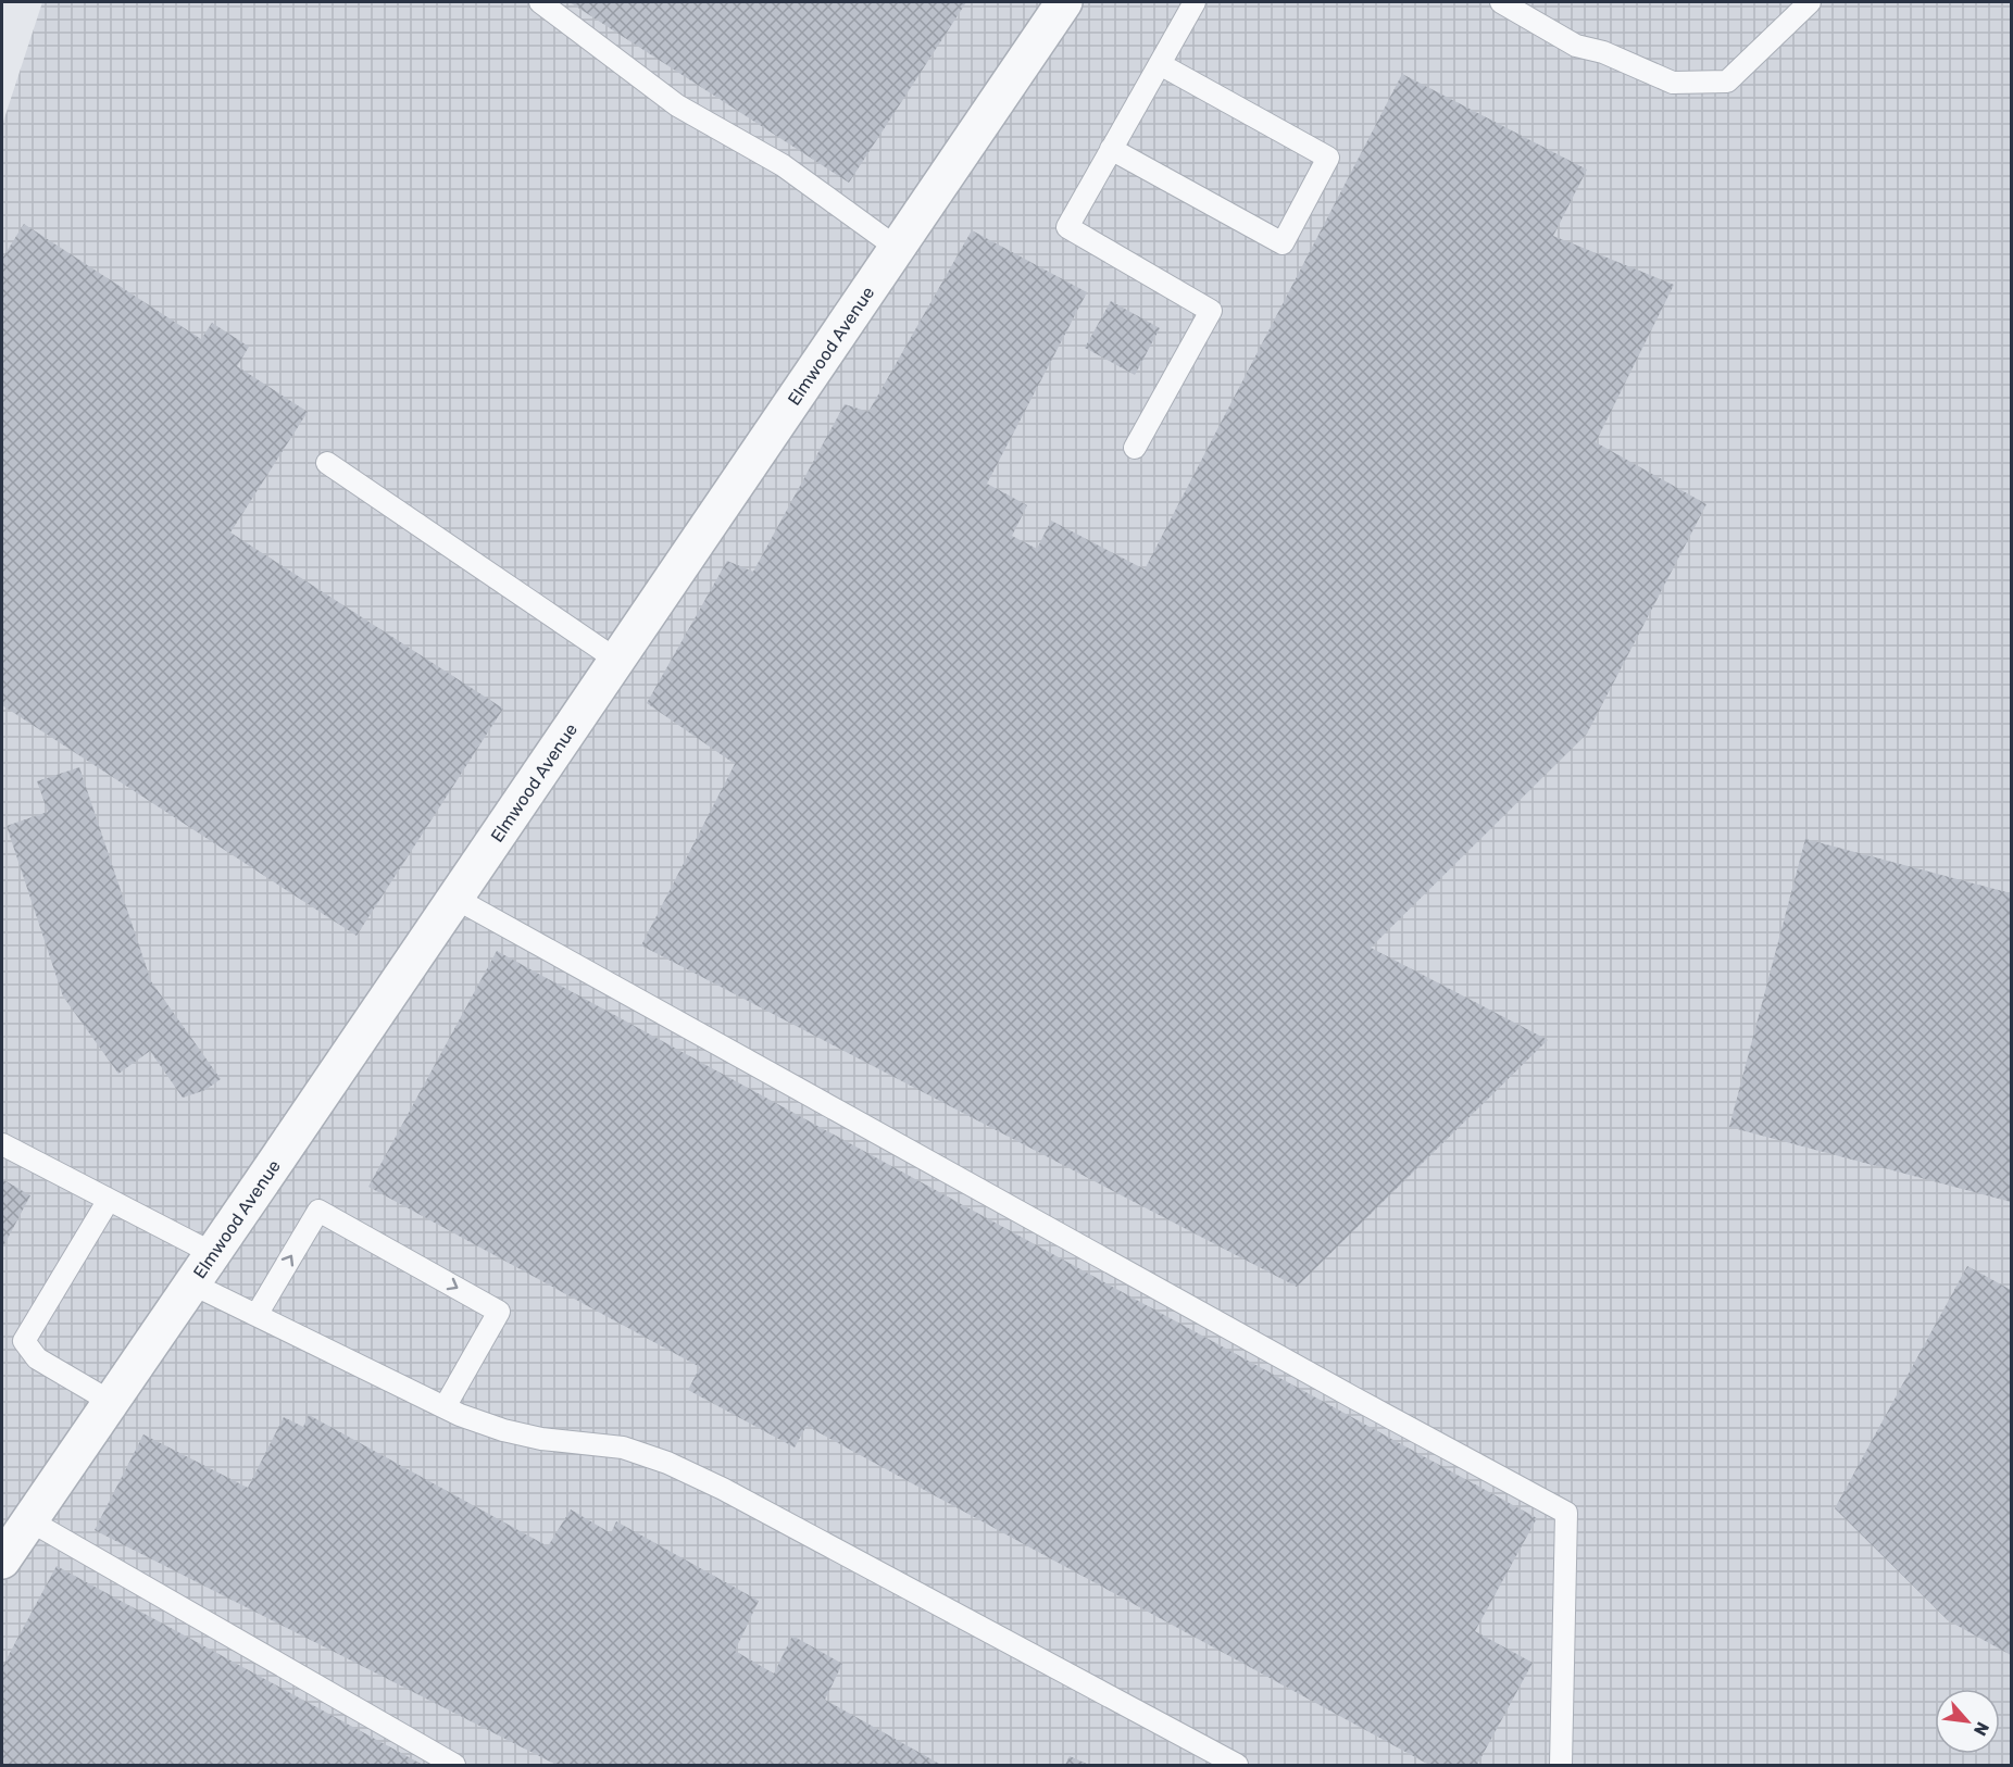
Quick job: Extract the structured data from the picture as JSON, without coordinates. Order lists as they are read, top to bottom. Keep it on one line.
{"streets":{"street":["Elmwood Avenue"]},"north":"bottom right"}
